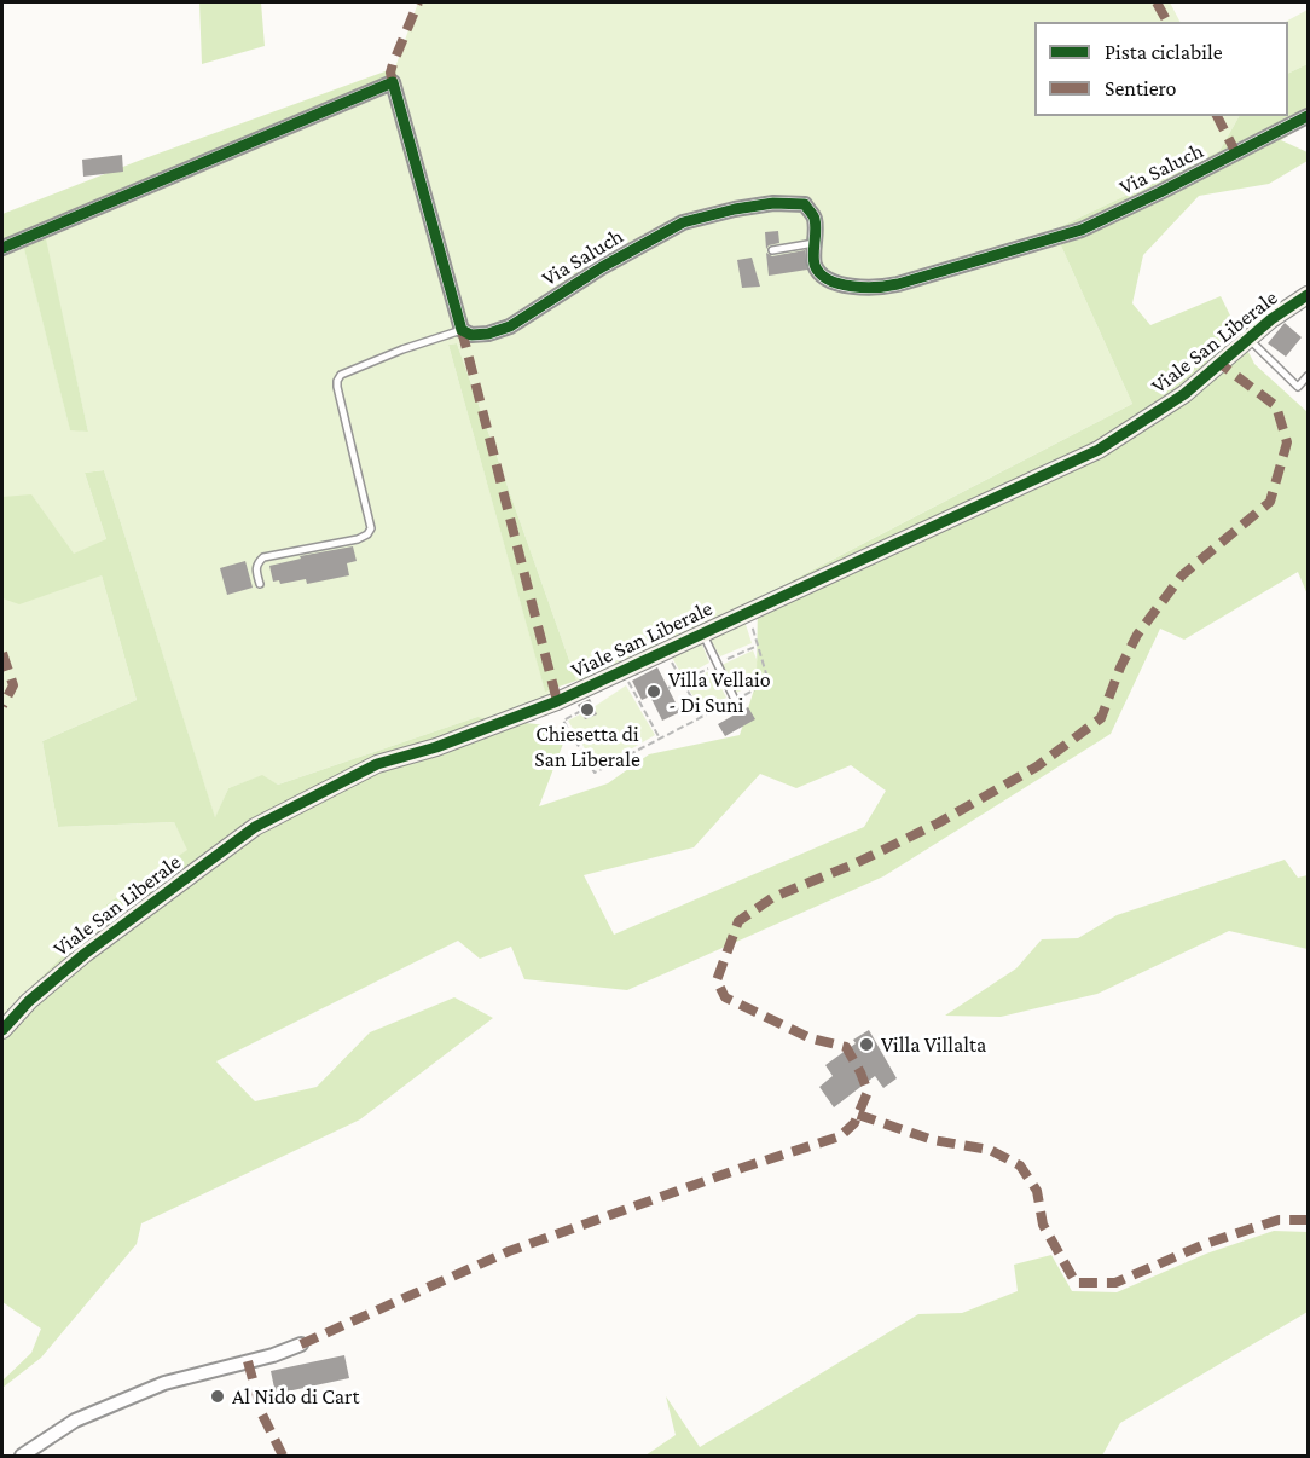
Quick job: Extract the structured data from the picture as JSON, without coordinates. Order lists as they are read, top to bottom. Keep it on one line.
{"streets":{"street":["Via Saluch","Viale San Liberale"]},"places":["Villa Vellaio - Di Suni","Chiesetta di San Liberale","Villa Villalta","Al Nido di Cart"],"legend":["Pista ciclabile","Sentiero"]}
